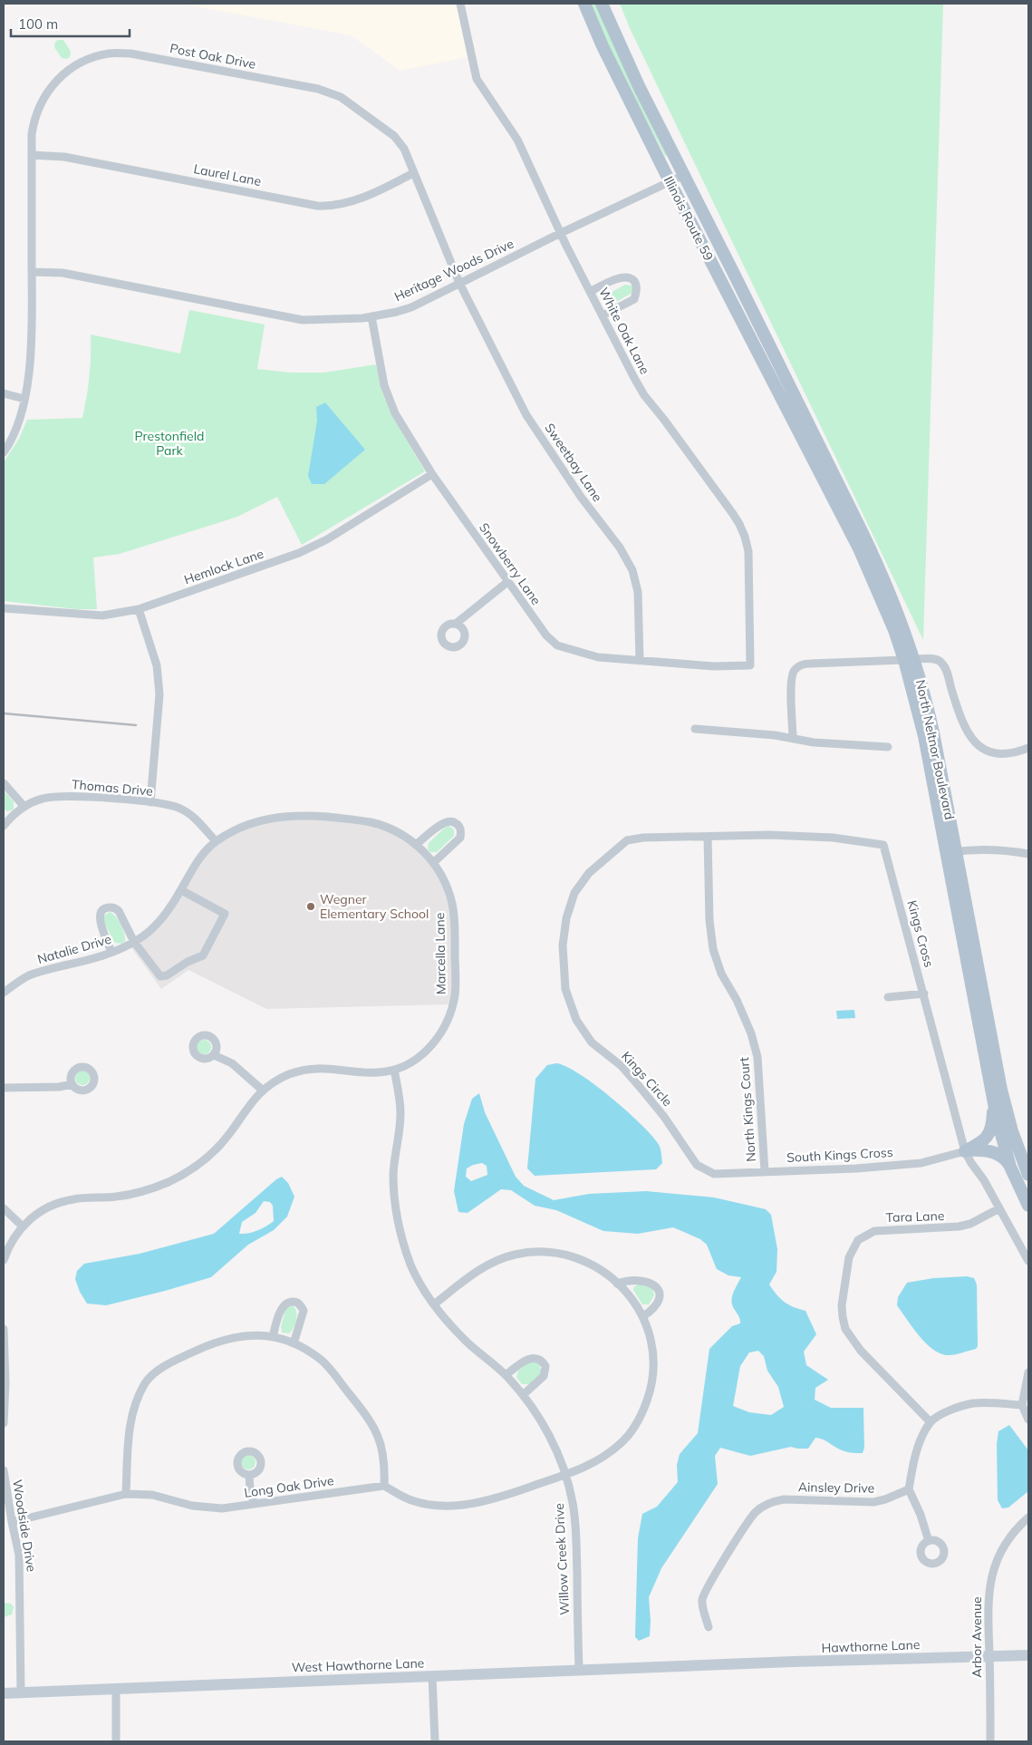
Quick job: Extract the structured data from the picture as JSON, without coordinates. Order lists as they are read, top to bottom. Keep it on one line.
{"streets":{"main road":["Illinois Route 59","North Neltnor Boulevard"],"street":["Post Oak Drive","Laurel Lane","Heritage Woods Drive","White Oak Lane","Sweetbay Lane","Snowberry Lane","Hemlock Lane","Thomas Drive","Kings Cross","Natalie Drive","Marcella Lane","Kings Circle","North Kings Court","South Kings Cross","Tara Lane","Long Oak Drive","Ainsley Drive","Woodside Drive","Willow Creek Drive","Arbor Avenue","Hawthorne Lane","West Hawthorne Lane"]},"crossings":[["Post Oak Drive","Laurel Lane"],["Post Oak Drive","Heritage Woods Drive"],["Post Oak Drive","Sweetbay Lane"],["Illinois Route 59","Heritage Woods Drive"],["Illinois Route 59","North Neltnor Boulevard"],["Heritage Woods Drive","White Oak Lane"],["Heritage Woods Drive","Sweetbay Lane"],["Heritage Woods Drive","Snowberry Lane"],["White Oak Lane","Snowberry Lane"],["Sweetbay Lane","Snowberry Lane"],["Snowberry Lane","Hemlock Lane"],["Thomas Drive","Natalie Drive"],["Thomas Drive","Marcella Lane"],["Kings Cross","Kings Circle"],["Kings Cross","South Kings Cross"],["Natalie Drive","Marcella Lane"],["Marcella Lane","Willow Creek Drive"],["Kings Circle","North Kings Court"],["Kings Circle","South Kings Cross"],["North Kings Court","South Kings Cross"],["Long Oak Drive","Woodside Drive"],["Woodside Drive","West Hawthorne Lane"],["Willow Creek Drive","West Hawthorne Lane"],["Arbor Avenue","Hawthorne Lane"],["Hawthorne Lane","West Hawthorne Lane"]],"parks":["Prestonfield Park"],"places":["Wegner Elementary School"],"scale_bar":"100 m"}
